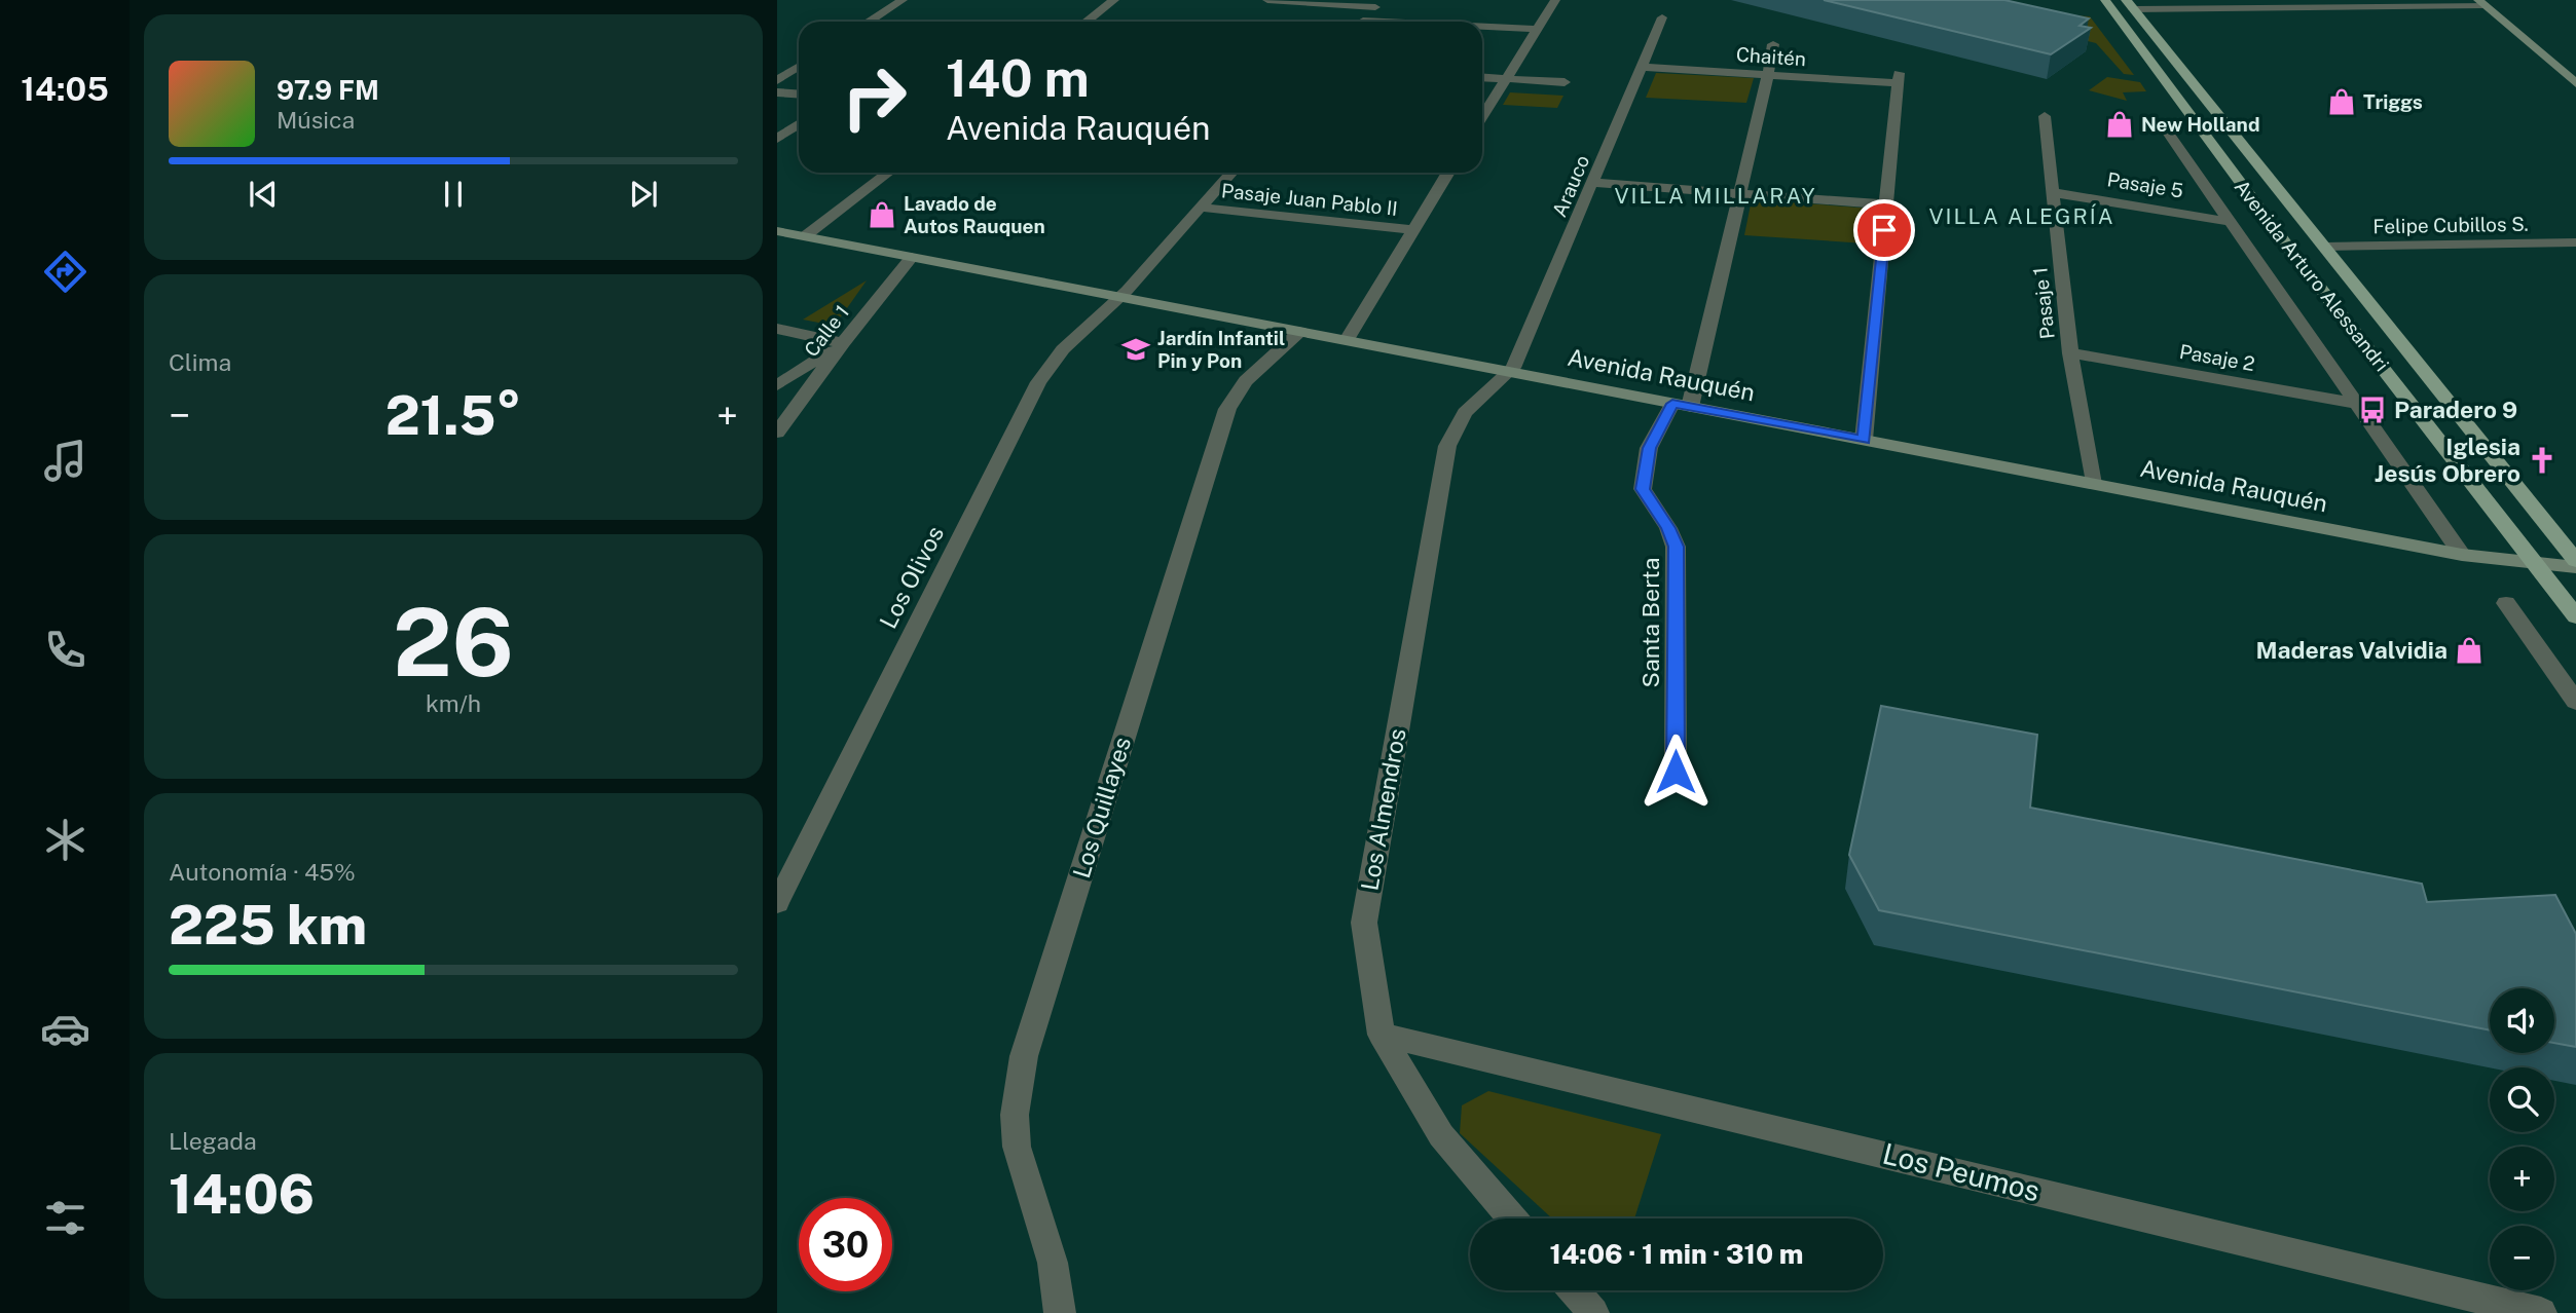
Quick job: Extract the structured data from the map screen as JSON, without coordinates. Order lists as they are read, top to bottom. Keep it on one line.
{"streets":{"main road":["Avenida Arturo Alessandri","Avenida Rauquén"],"street":["Chaitén","Pasaje 5","Arauco","Pasaje Juan Pablo II","Felipe Cubillos S.","Pasaje 1","Calle 1","Pasaje 2","Los Olivos","Santa Berta","Los Quillayes","Los Almendros","Los Peumos"]},"crossings":[["Chaitén","Arauco"],["Chaitén","Santa Berta"],["Pasaje 5","Avenida Arturo Alessandri"],["Pasaje 5","Pasaje 1"],["Arauco","Avenida Rauquén"],["Arauco","Los Almendros"],["Pasaje Juan Pablo II","Los Olivos"],["Felipe Cubillos S.","Avenida Arturo Alessandri"],["Avenida Arturo Alessandri","Pasaje 2"],["Avenida Arturo Alessandri","Avenida Rauquén"],["Pasaje 1","Pasaje 2"],["Pasaje 1","Avenida Rauquén"],["Calle 1","Avenida Rauquén"],["Avenida Rauquén","Los Olivos"],["Avenida Rauquén","Santa Berta"],["Avenida Rauquén","Los Quillayes"],["Avenida Rauquén","Los Almendros"],["Los Almendros","Los Peumos"]],"districts":["VILLA MILLARAY","VILLA ALEGRÍA"],"places":{"shop":["Triggs","New Holland","Lavado de Autos Rauquen","Maderas Valvidia"],"school or university":["Jardín Infantil Pin y Pon"],"bus stop":["Paradero 9"],"church":["Iglesia Jesús Obrero"]},"page":{"tabs":"14:05","turn":["140 m","Avenida Rauquén"],"song":["97.9 FM","Música"],"tile":["Clima",["26","km/h"],["Autonomía · 45%","225 km"],["Llegada","14:06"]],"heat":["−","21.5°","+"],"map_buttons":["+","−"],"limit":"30","trip":"14:06 · 1 min · 310 m"}}
